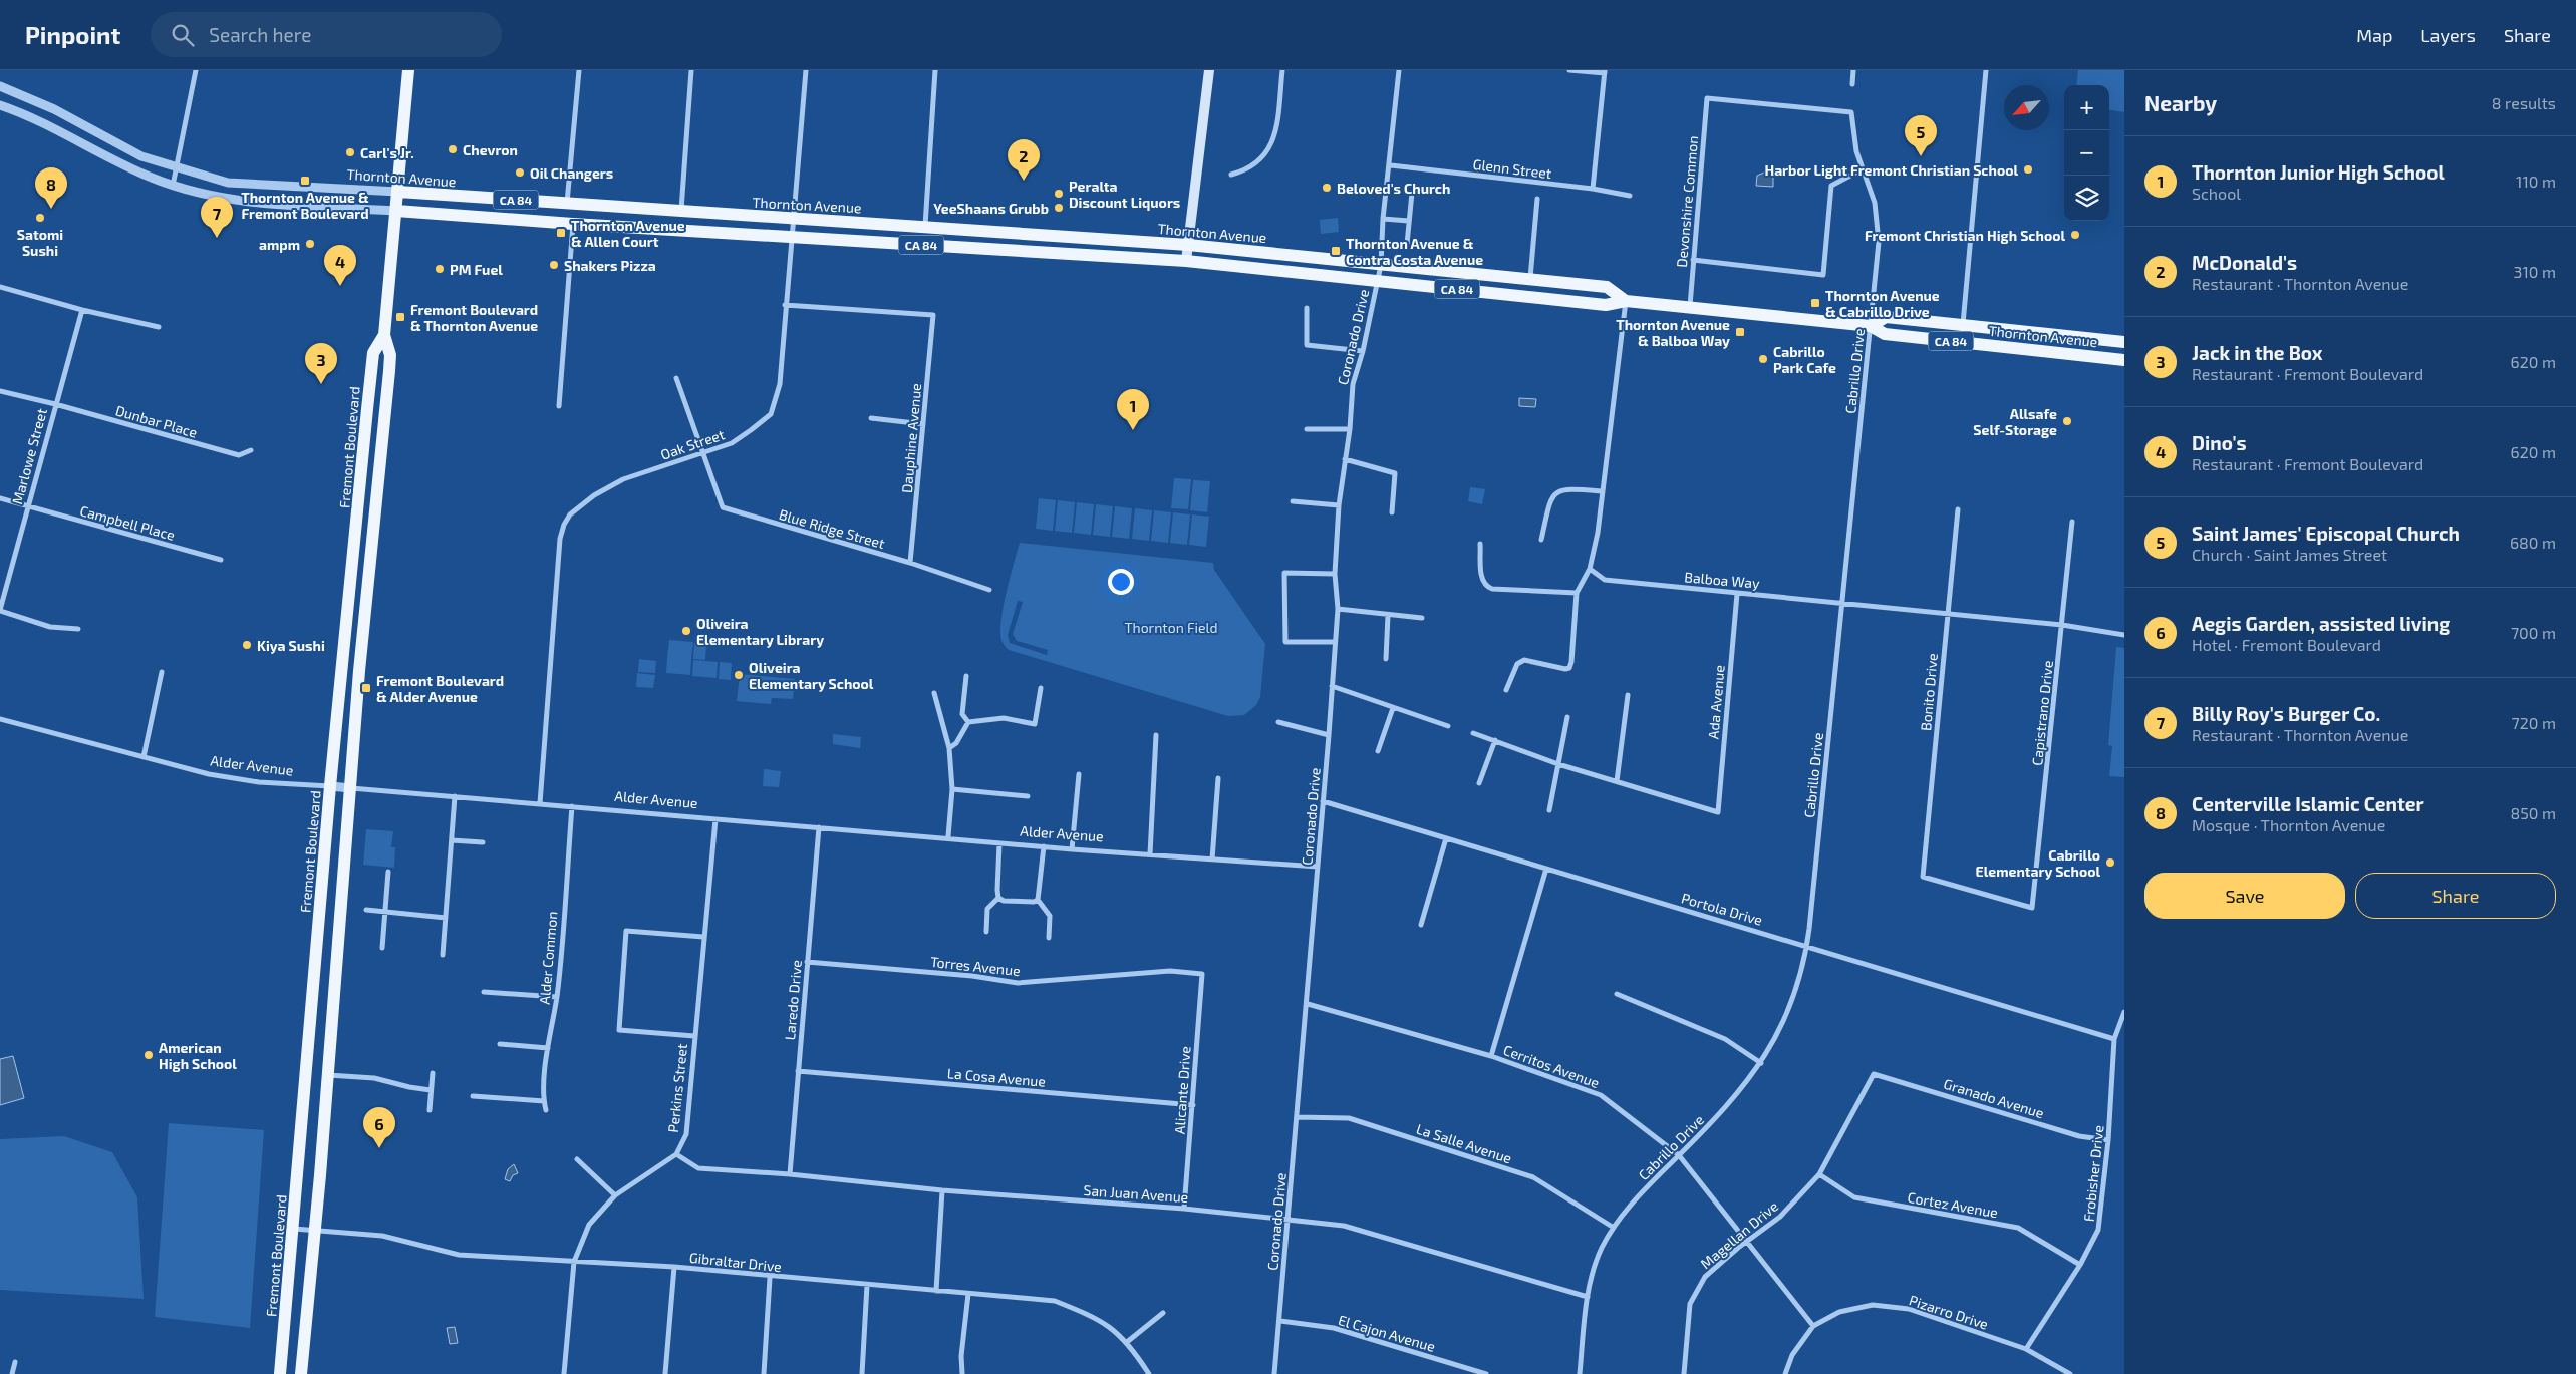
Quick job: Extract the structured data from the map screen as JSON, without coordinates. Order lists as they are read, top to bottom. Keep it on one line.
{"streets":{"main road":["Thornton Avenue","CA 84","Fremont Boulevard"],"street":["Glenn Street","Devonshire Common","Coronado Drive","Cabrillo Drive","Dunbar Place","Dauphine Avenue","Oak Street","Marlowe Street","Campbell Place","Blue Ridge Street","Balboa Way","Bonito Drive","Ada Avenue","Capistrano Drive","Alder Avenue","Portola Drive","Alder Common","Torres Avenue","Laredo Drive","Cerritos Avenue","La Cosa Avenue","Perkins Street","Alicante Drive","Granado Avenue","La Salle Avenue","Frobisher Drive","San Juan Avenue","Cortez Avenue","Magellan Drive","Gibraltar Drive","Pizarro Drive","El Cajon Avenue"]},"crossings":[["Glenn Street","Coronado Drive"],["Thornton Avenue","Devonshire Common"],["Thornton Avenue","Coronado Drive"],["Thornton Avenue","Cabrillo Drive"],["Thornton Avenue","Oak Street"],["Thornton Avenue","Fremont Boulevard"],["Devonshire Common","Cabrillo Drive"],["Coronado Drive","Alder Avenue"],["Coronado Drive","Portola Drive"],["Coronado Drive","Cerritos Avenue"],["Coronado Drive","La Salle Avenue"],["Coronado Drive","San Juan Avenue"],["Coronado Drive","El Cajon Avenue"],["Cabrillo Drive","Balboa Way"],["Cabrillo Drive","Portola Drive"],["Cabrillo Drive","Cerritos Avenue"],["Cabrillo Drive","La Salle Avenue"],["Cabrillo Drive","San Juan Avenue"],["Dunbar Place","Marlowe Street"],["Dauphine Avenue","Oak Street"],["Dauphine Avenue","Blue Ridge Street"],["Oak Street","Blue Ridge Street"],["Oak Street","Alder Avenue"],["Fremont Boulevard","Alder Avenue"],["Fremont Boulevard","Gibraltar Drive"],["Marlowe Street","Campbell Place"],["Balboa Way","Bonito Drive"],["Balboa Way","Ada Avenue"],["Balboa Way","Capistrano Drive"],["Bonito Drive","Capistrano Drive"],["Alder Avenue","Alder Common"],["Alder Avenue","Laredo Drive"],["Alder Avenue","Perkins Street"],["Portola Drive","Frobisher Drive"],["Torres Avenue","Laredo Drive"],["Torres Avenue","Alicante Drive"],["Laredo Drive","La Cosa Avenue"],["Laredo Drive","San Juan Avenue"],["Cerritos Avenue","Magellan Drive"],["Cerritos Avenue","Pizarro Drive"],["La Cosa Avenue","Alicante Drive"],["Perkins Street","San Juan Avenue"],["Alicante Drive","San Juan Avenue"],["Granado Avenue","Frobisher Drive"],["Granado Avenue","Magellan Drive"],["Frobisher Drive","Cortez Avenue"],["Frobisher Drive","Pizarro Drive"],["Cortez Avenue","Magellan Drive"]],"parks":["Thornton Field"],"places":{"other":["Chevron","Carl's Jr.","Harbor Light Fremont Christian School","Oil Changers","Beloved's Church","Peralta Discount Liquors","YeeShaans Grubb","Satomi Sushi","Fremont Christian High School","ampm","Shakers Pizza","PM Fuel","Cabrillo Park Cafe","Allsafe Self-Storage","Oliveira Elementary Library","Kiya Sushi","Oliveira Elementary School","Cabrillo Elementary School","American High School"],"transit":["Thornton Avenue & Fremont Boulevard","Thornton Avenue & Allen Court","Thornton Avenue & Contra Costa Avenue","Thornton Avenue & Cabrillo Drive","Fremont Boulevard & Thornton Avenue","Thornton Avenue & Balboa Way","Fremont Boulevard & Alder Avenue"]},"north":"bottom left","page":{"header":"Pinpoint","search":"Search here","nav":["Map","Layers","Share"],"heading":["Nearby","8 results"],"map_buttons":["+","−"],"pins":["5","2","8","7","4","3","1","6"],"list":[{"mark":"1","name":"Thornton Junior High School","note":"School","value":"110 m"},{"mark":"2","name":"McDonald's","note":"Restaurant · Thornton Avenue","value":"310 m"},{"mark":"3","name":"Jack in the Box","note":"Restaurant · Fremont Boulevard","value":"620 m"},{"mark":"4","name":"Dino's","note":"Restaurant · Fremont Boulevard","value":"620 m"},{"mark":"5","name":"Saint James' Episcopal Church","note":"Church · Saint James Street","value":"680 m"},{"mark":"6","name":"Aegis Garden, assisted living","note":"Hotel · Fremont Boulevard","value":"700 m"},{"mark":"7","name":"Billy Roy's Burger Co.","note":"Restaurant · Thornton Avenue","value":"720 m"},{"mark":"8","name":"Centerville Islamic Center","note":"Mosque · Thornton Avenue","value":"850 m"}],"buttons":["Save","Share"]}}
